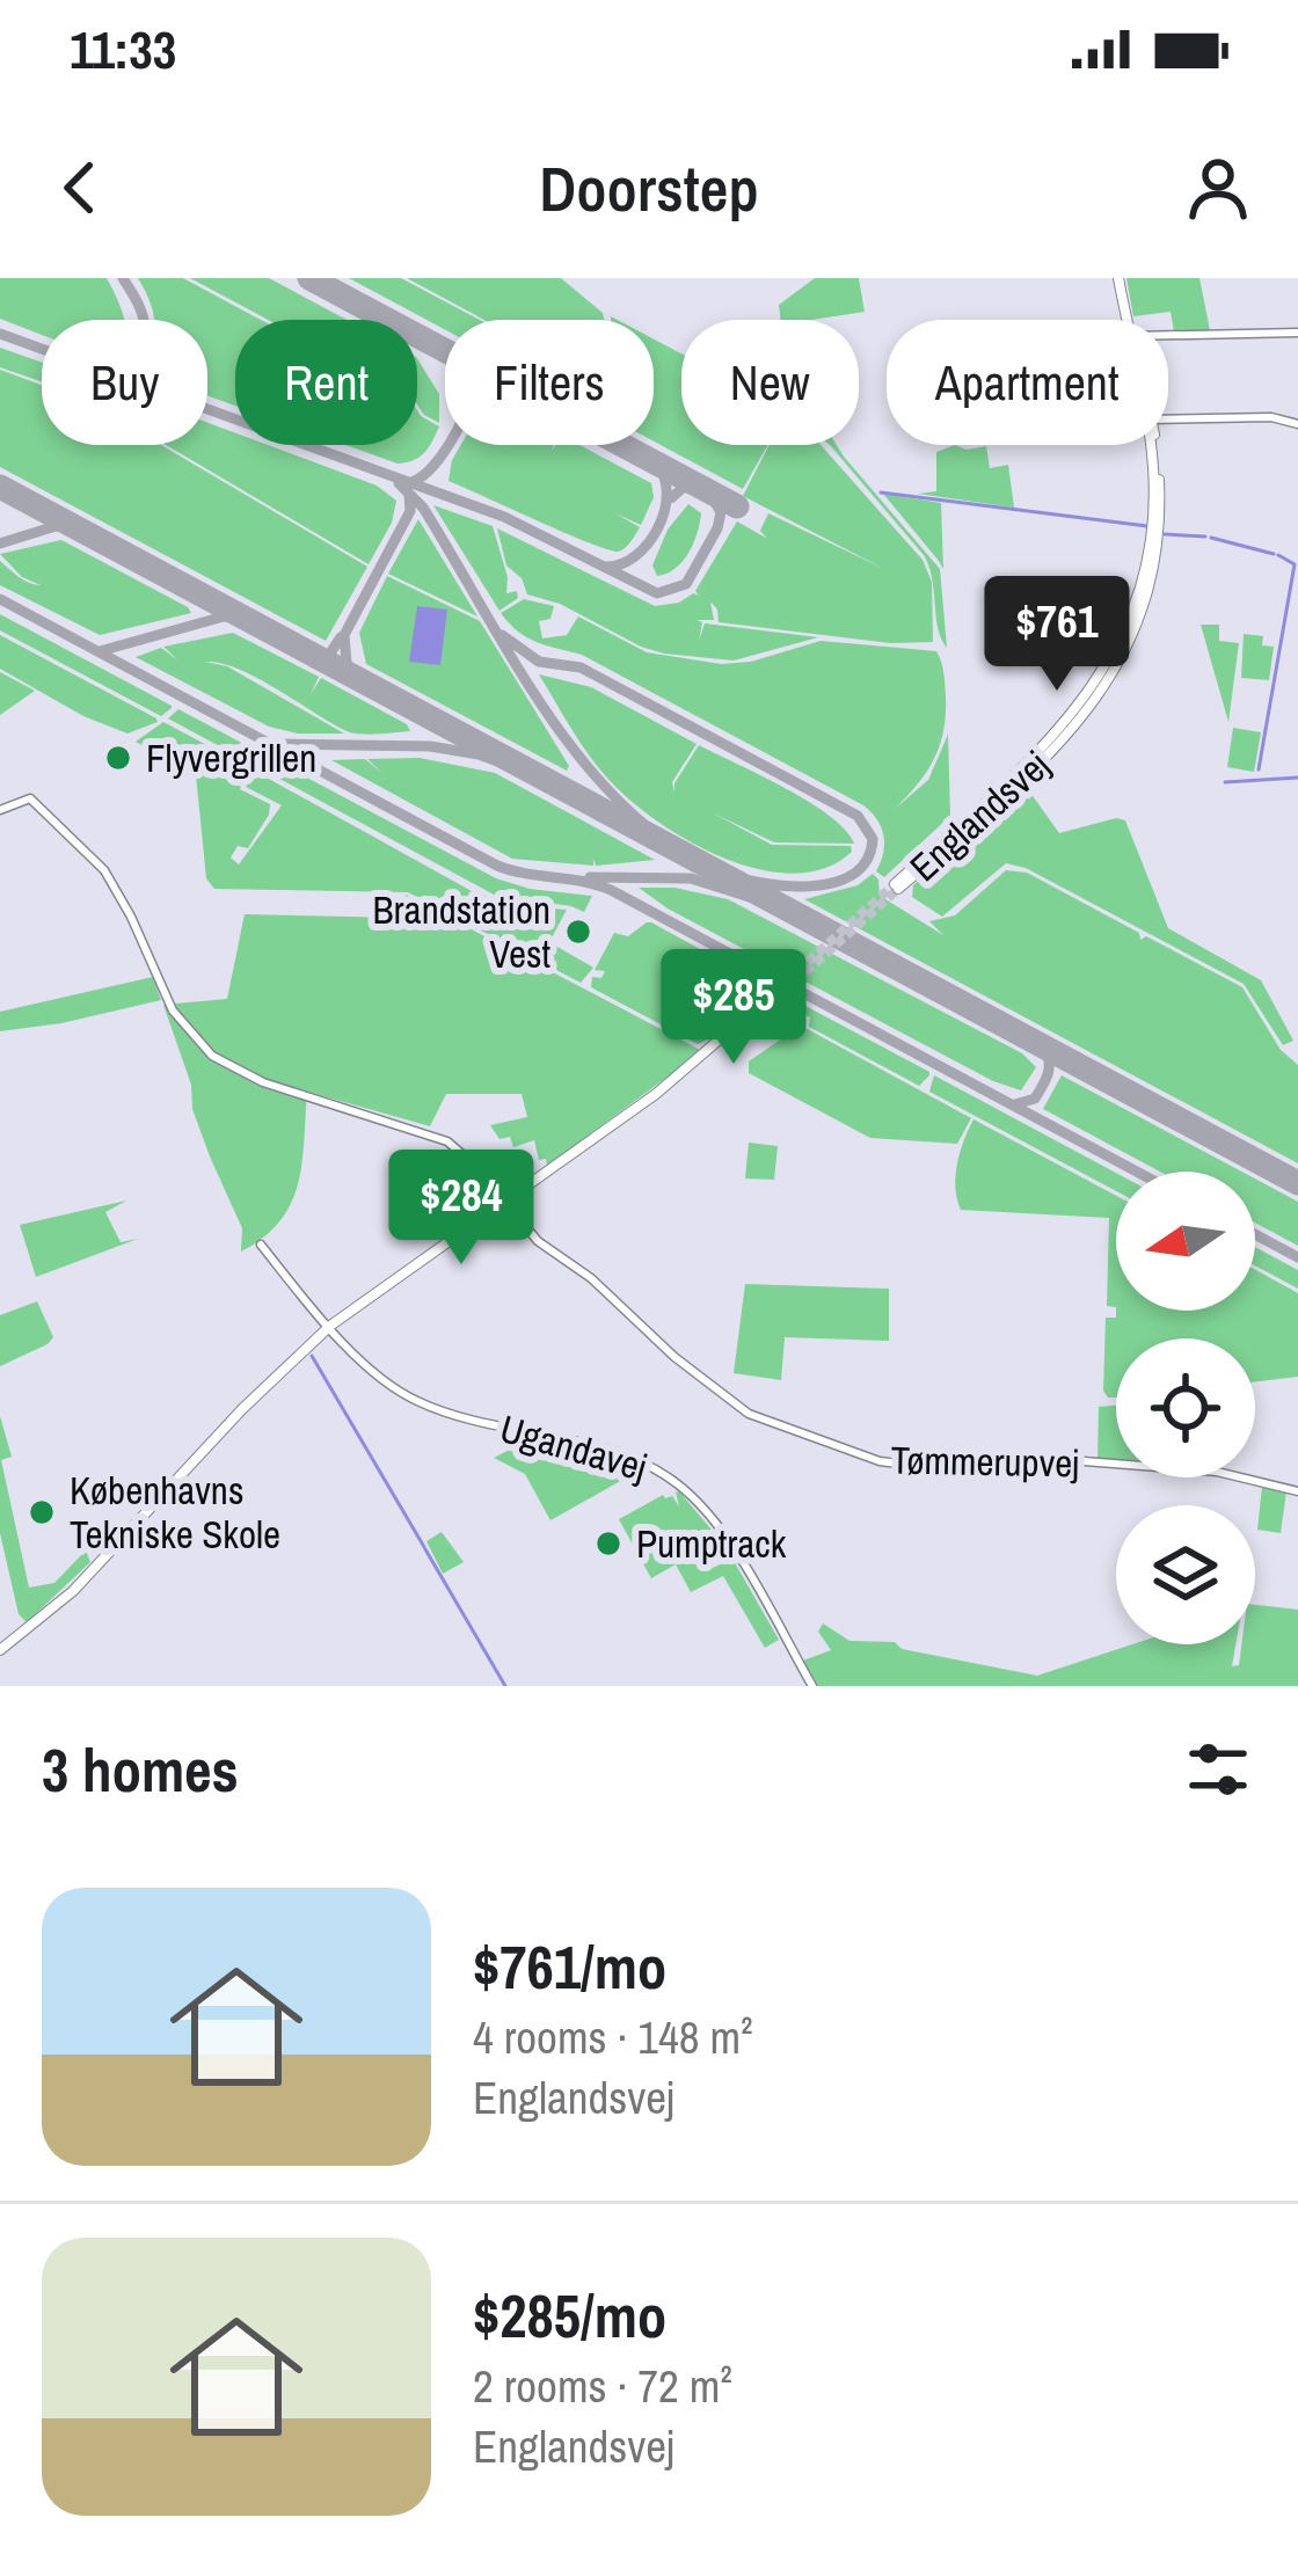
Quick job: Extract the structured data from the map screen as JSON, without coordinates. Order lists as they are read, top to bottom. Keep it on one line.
{"streets":{"main road":["Englandsvej"],"street":["Ugandavej","Tømmerupvej"]},"places":["Flyvergrillen","Brandstation Vest","Københavns Tekniske Skole","Pumptrack"],"north":"left","page":{"status":"11:33","header":"Doorstep","chip":["Buy","Rent","Filters","New","Apartment"],"price":["$761","$285","$284"],"heading":"3 homes","list":[{"name":"$761/mo","note":"4 rooms · 148 m² · Englandsvej"},{"name":"$285/mo","note":"2 rooms · 72 m² · Englandsvej"}]}}
